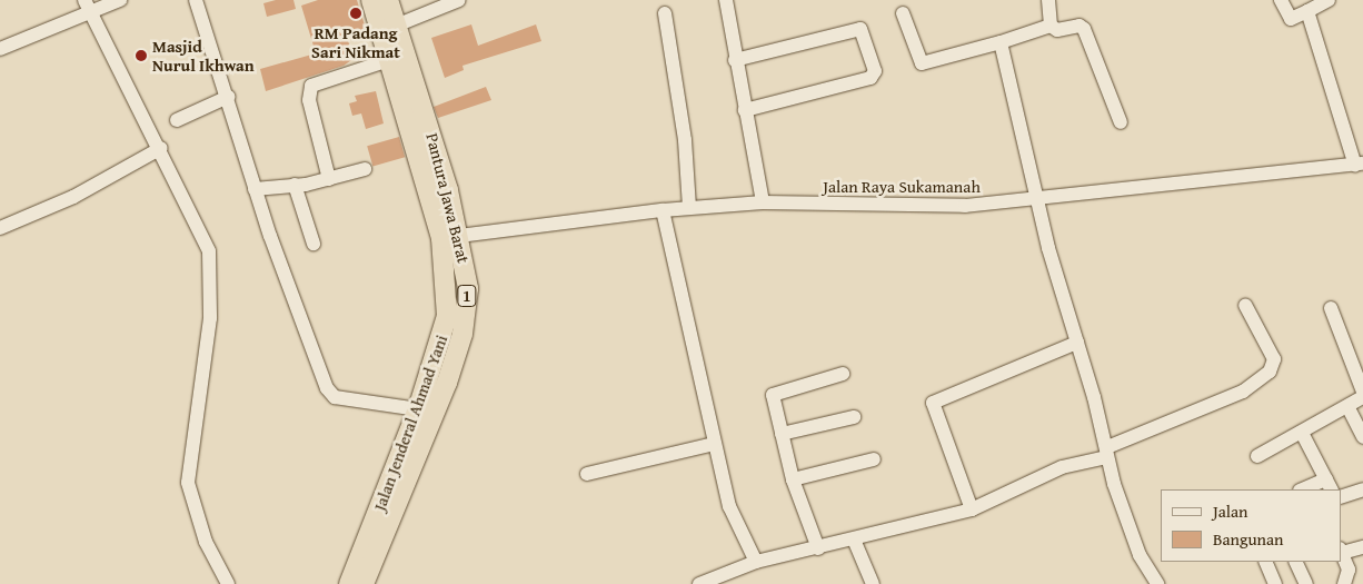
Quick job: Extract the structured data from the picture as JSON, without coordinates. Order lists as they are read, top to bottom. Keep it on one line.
{"streets":{"highway":["Pantura Jawa Barat","1","Jalan Jenderal Ahmad Yani"],"street":["Jalan Raya Sukamanah"]},"crossings":[["Jalan Raya Sukamanah","Pantura Jawa Barat"],["Jalan Raya Sukamanah","Jalan Jenderal Ahmad Yani"],["Pantura Jawa Barat","Jalan Jenderal Ahmad Yani"]],"places":["RM Padang Sari Nikmat","Masjid Nurul Ikhwan"],"legend":["Jalan","Bangunan"]}
